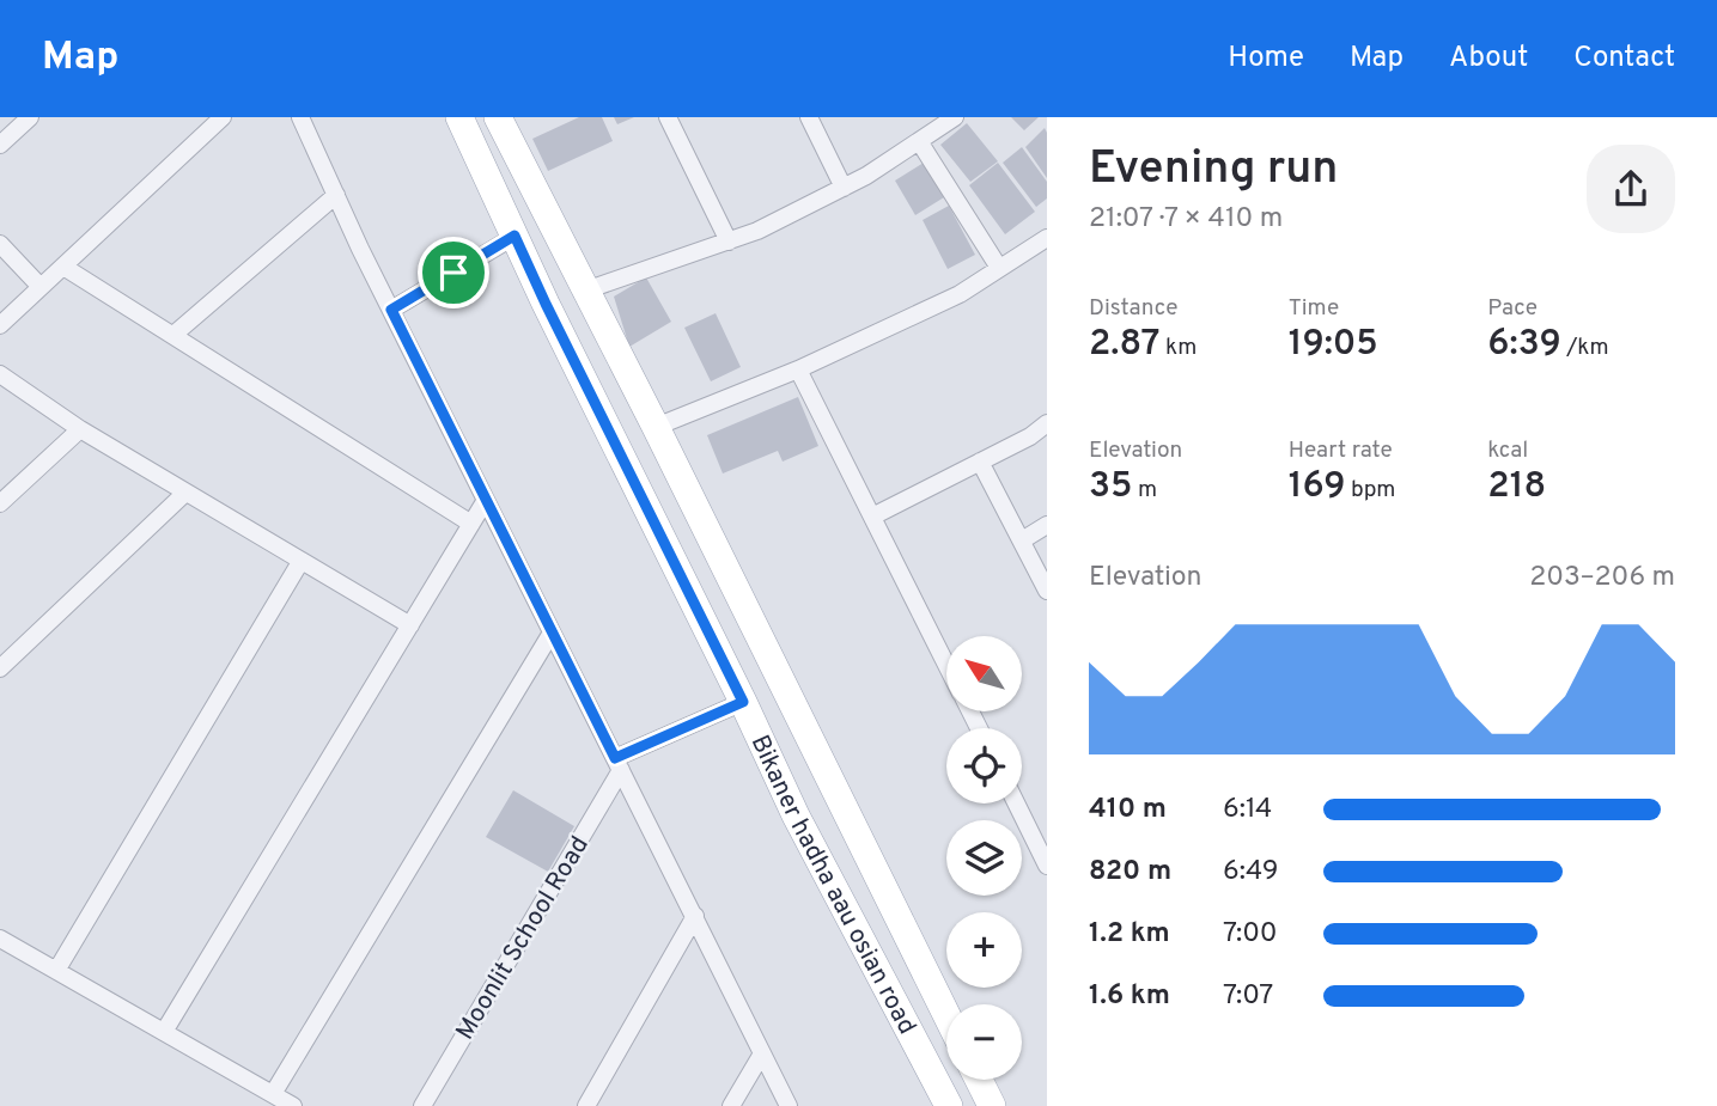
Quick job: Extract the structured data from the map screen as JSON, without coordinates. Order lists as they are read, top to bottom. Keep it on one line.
{"streets":{"main road":["Bikaner hadha aau osian road"],"street":["Moonlit School Road"]},"north":"top left","page":{"header":"Map","nav":["Home","Map","About","Contact"],"heading":["Evening run","21:07 · 7 × 410 m"],"stats":[["Distance","2.87 km"],["Time","19:05"],["Pace","6:39 /km"],["Elevation","35 m"],["Heart rate","169 bpm"],["kcal","218"]],"chart":["Elevation","203–206 m"],"map_buttons":["+","−"],"list":[{"name":"410 m","note":"6:14"},{"name":"820 m","note":"6:49"},{"name":"1.2 km","note":"7:00"},{"name":"1.6 km","note":"7:07"}]}}
